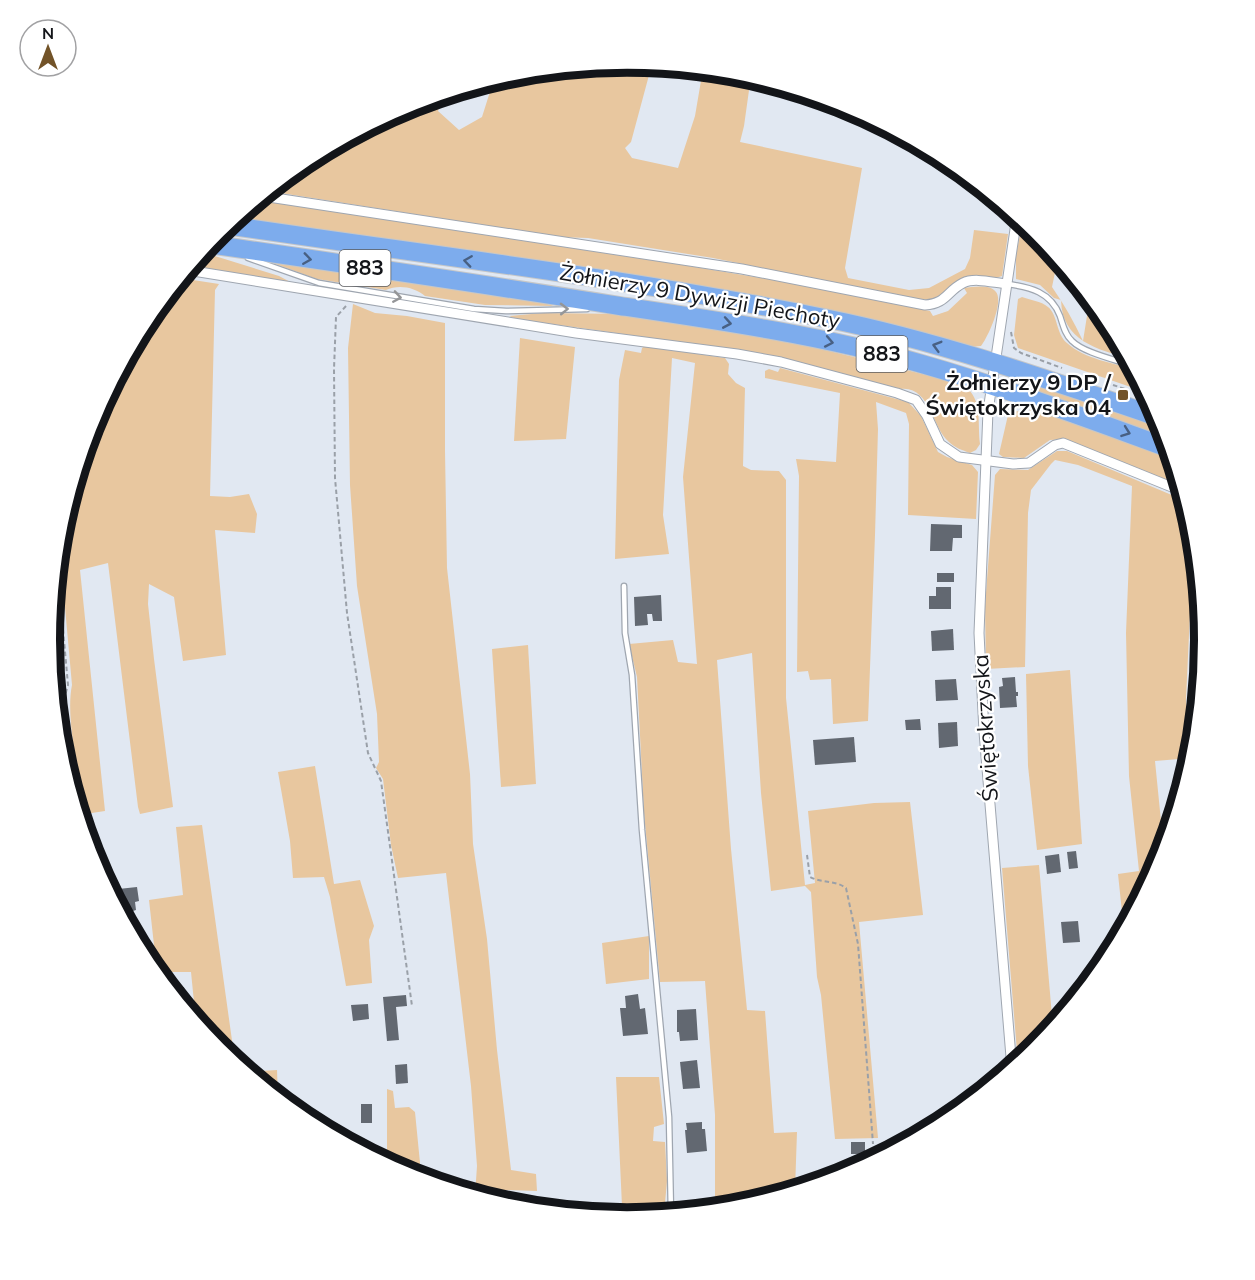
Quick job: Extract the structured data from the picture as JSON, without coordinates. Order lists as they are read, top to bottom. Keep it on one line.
{"streets":{"highway":["883","Żołnierzy 9 Dywizji Piechoty"],"street":["Świętokrzyska"]},"crossings":[["Żołnierzy 9 Dywizji Piechoty","Świętokrzyska"]],"places":{"transit":["Żołnierzy 9 DP / Świętokrzyska 04"]},"north":"top"}
